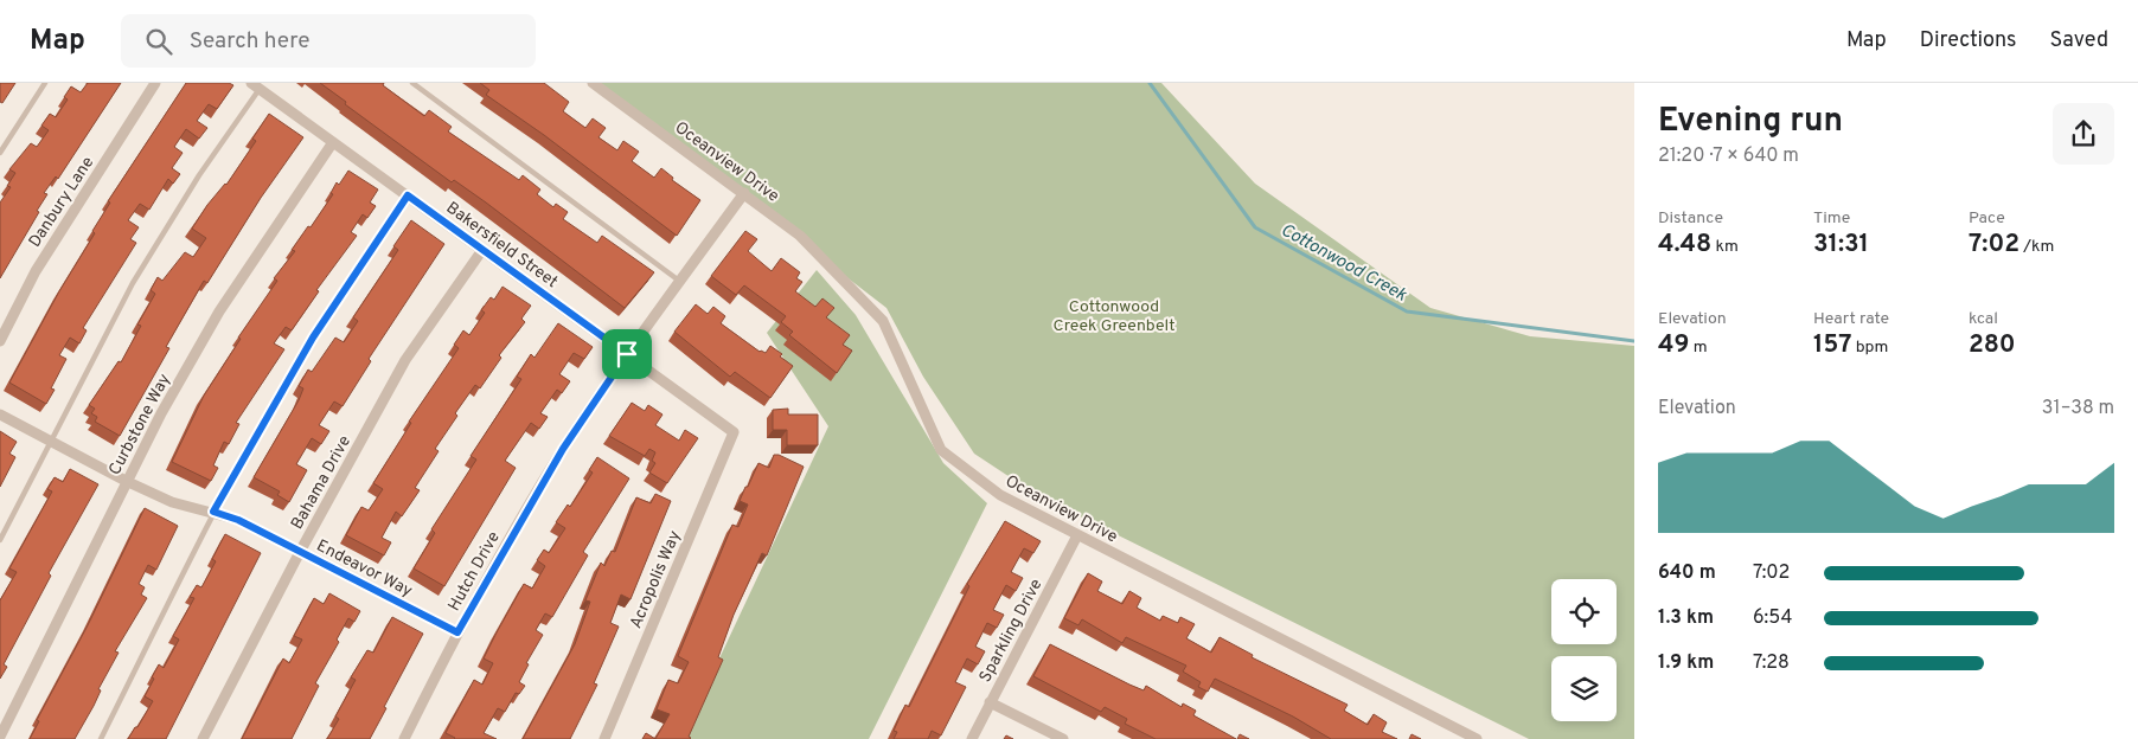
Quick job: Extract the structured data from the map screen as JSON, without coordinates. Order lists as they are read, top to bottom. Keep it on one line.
{"streets":{"street":["Oceanview Drive","Danbury Lane","Bakersfield Street","Curbstone Way","Bahama Drive","Endeavor Way","Hutch Drive","Acropolis Way","Sparkling Drive"]},"crossings":[["Oceanview Drive","Hutch Drive"],["Oceanview Drive","Sparkling Drive"],["Bakersfield Street","Curbstone Way"],["Bakersfield Street","Bahama Drive"],["Bakersfield Street","Hutch Drive"],["Bakersfield Street","Acropolis Way"],["Curbstone Way","Endeavor Way"],["Bahama Drive","Endeavor Way"],["Endeavor Way","Hutch Drive"]],"water":["Cottonwood Creek"],"parks":["Cottonwood Creek Greenbelt"],"page":{"header":"Map","search":"Search here","nav":["Map","Directions","Saved"],"heading":["Evening run","21:20 · 7 × 640 m"],"stats":[["Distance","4.48 km"],["Time","31:31"],["Pace","7:02 /km"],["Elevation","49 m"],["Heart rate","157 bpm"],["kcal","280"]],"chart":["Elevation","31–38 m"],"list":[{"name":"640 m","note":"7:02"},{"name":"1.3 km","note":"6:54"},{"name":"1.9 km","note":"7:28"}]}}
